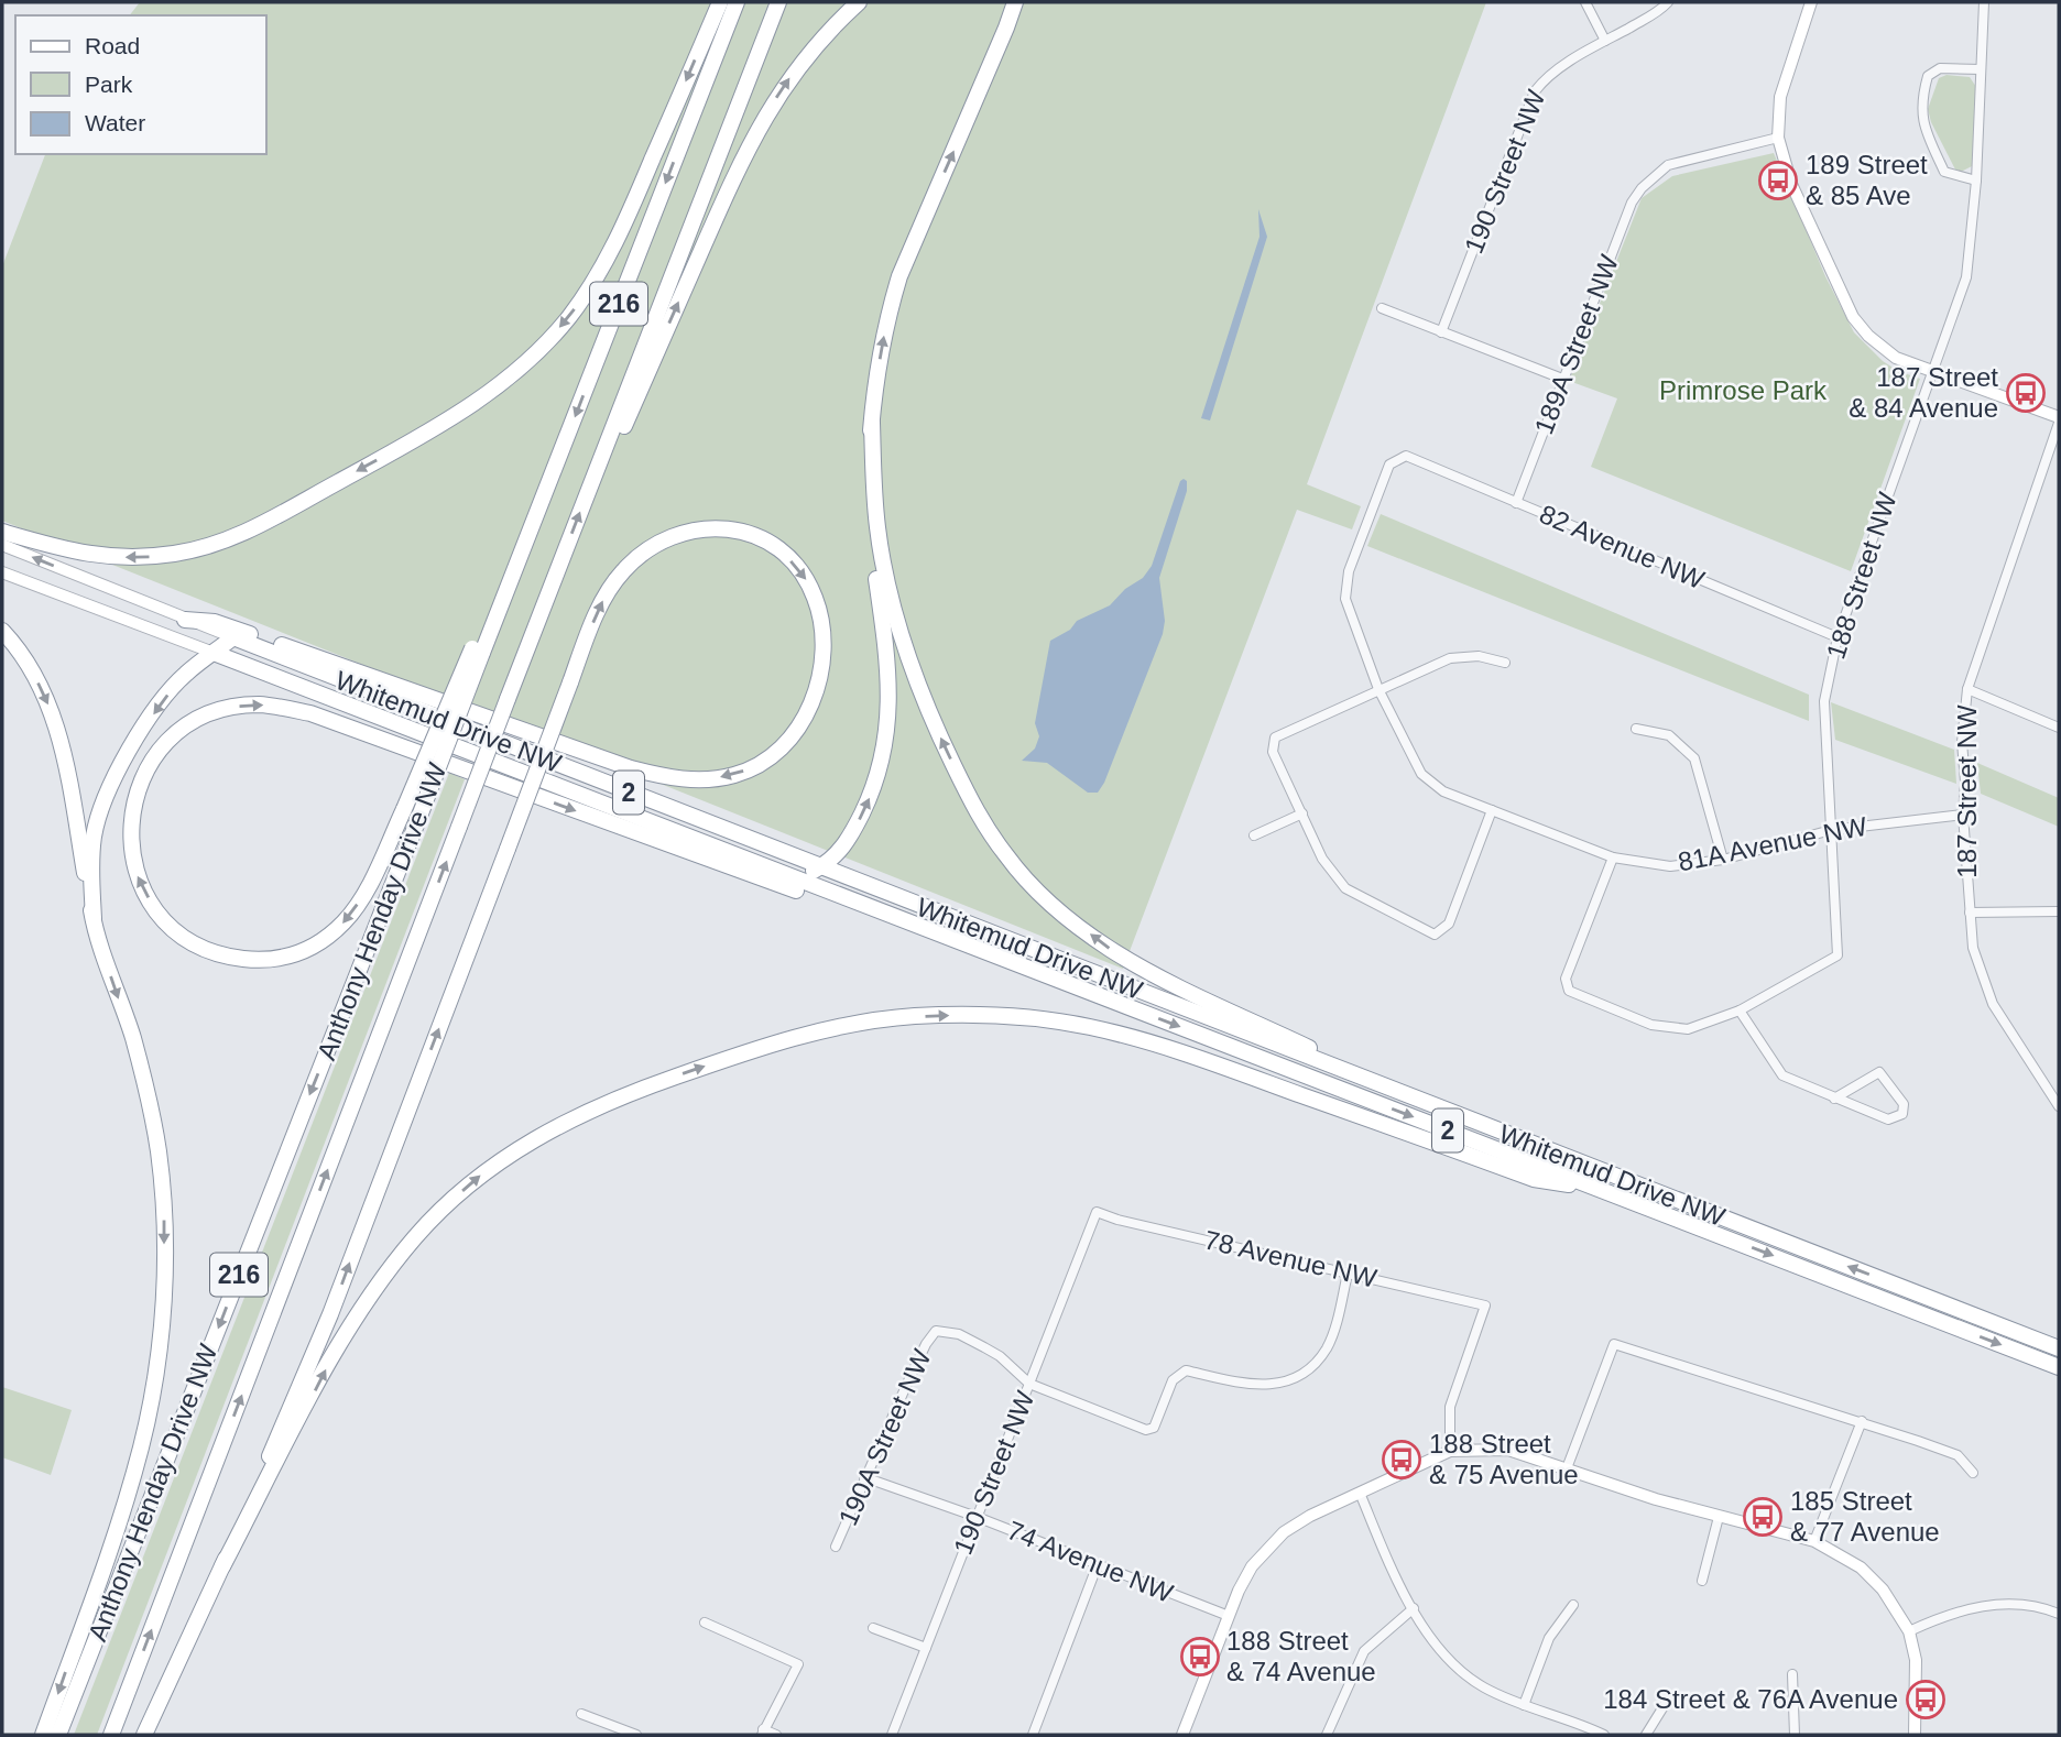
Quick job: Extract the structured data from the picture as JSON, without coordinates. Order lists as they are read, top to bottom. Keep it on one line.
{"streets":{"highway":["216","Whitemud Drive NW","2","Anthony Henday Drive NW"],"street":["190 Street NW","189A Street NW","82 Avenue NW","188 Street NW","187 Street NW","81A Avenue NW","78 Avenue NW","190A Street NW","74 Avenue NW"]},"crossings":[["190 Street NW","78 Avenue NW"],["190 Street NW","190A Street NW"],["190 Street NW","74 Avenue NW"],["189A Street NW","82 Avenue NW"],["82 Avenue NW","188 Street NW"],["82 Avenue NW","81A Avenue NW"],["188 Street NW","81A Avenue NW"],["187 Street NW","81A Avenue NW"],["190A Street NW","74 Avenue NW"]],"parks":["Primrose Park"],"places":{"bus stop":["189 Street & 85 Ave","187 Street & 84 Avenue","188 Street & 75 Avenue","185 Street & 77 Avenue","188 Street & 74 Avenue","184 Street & 76A Avenue"]},"legend":["Road","Park","Water"]}
